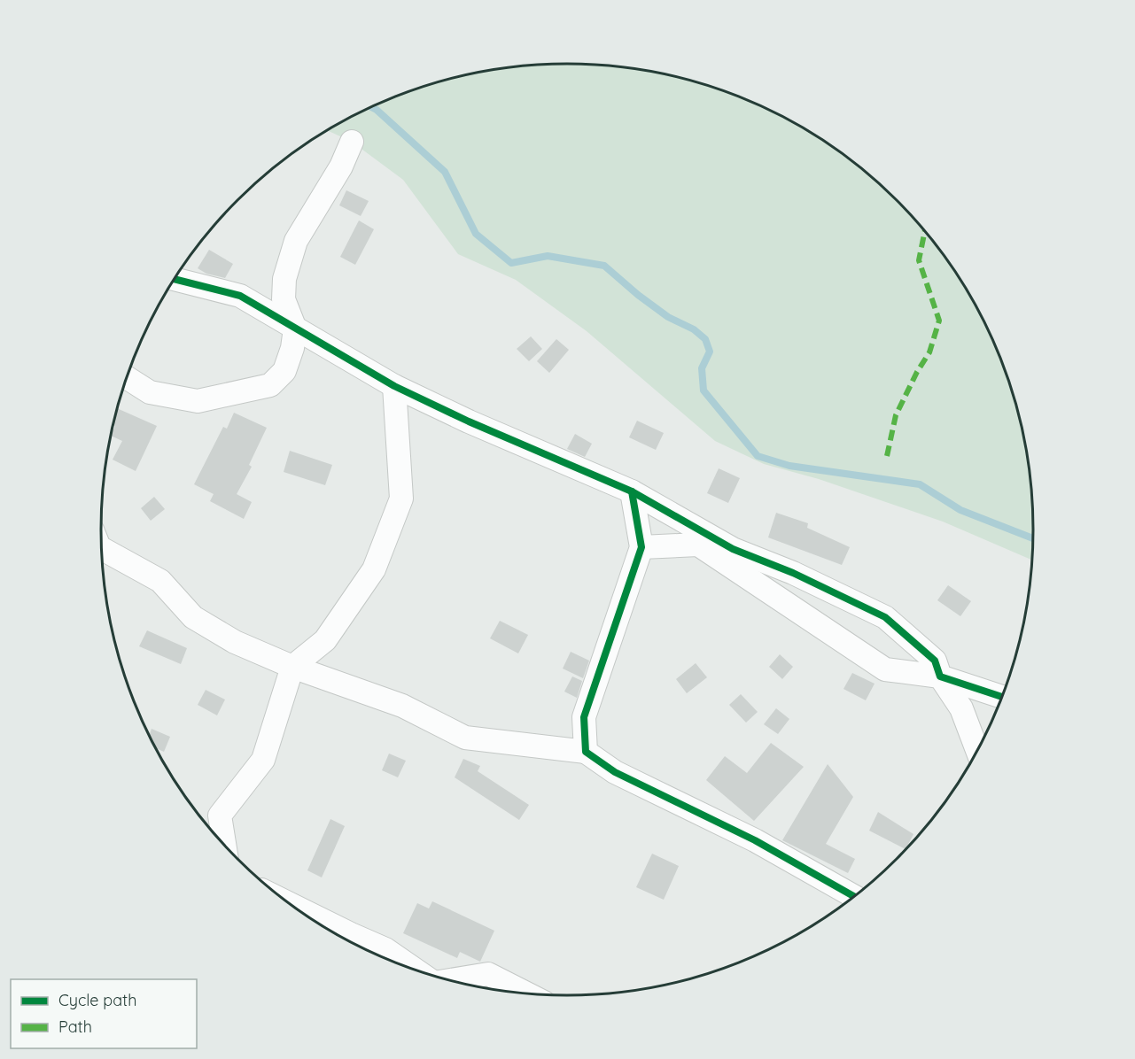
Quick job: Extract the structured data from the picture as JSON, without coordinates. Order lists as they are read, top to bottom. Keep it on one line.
{"legend":["Cycle path","Path"]}
